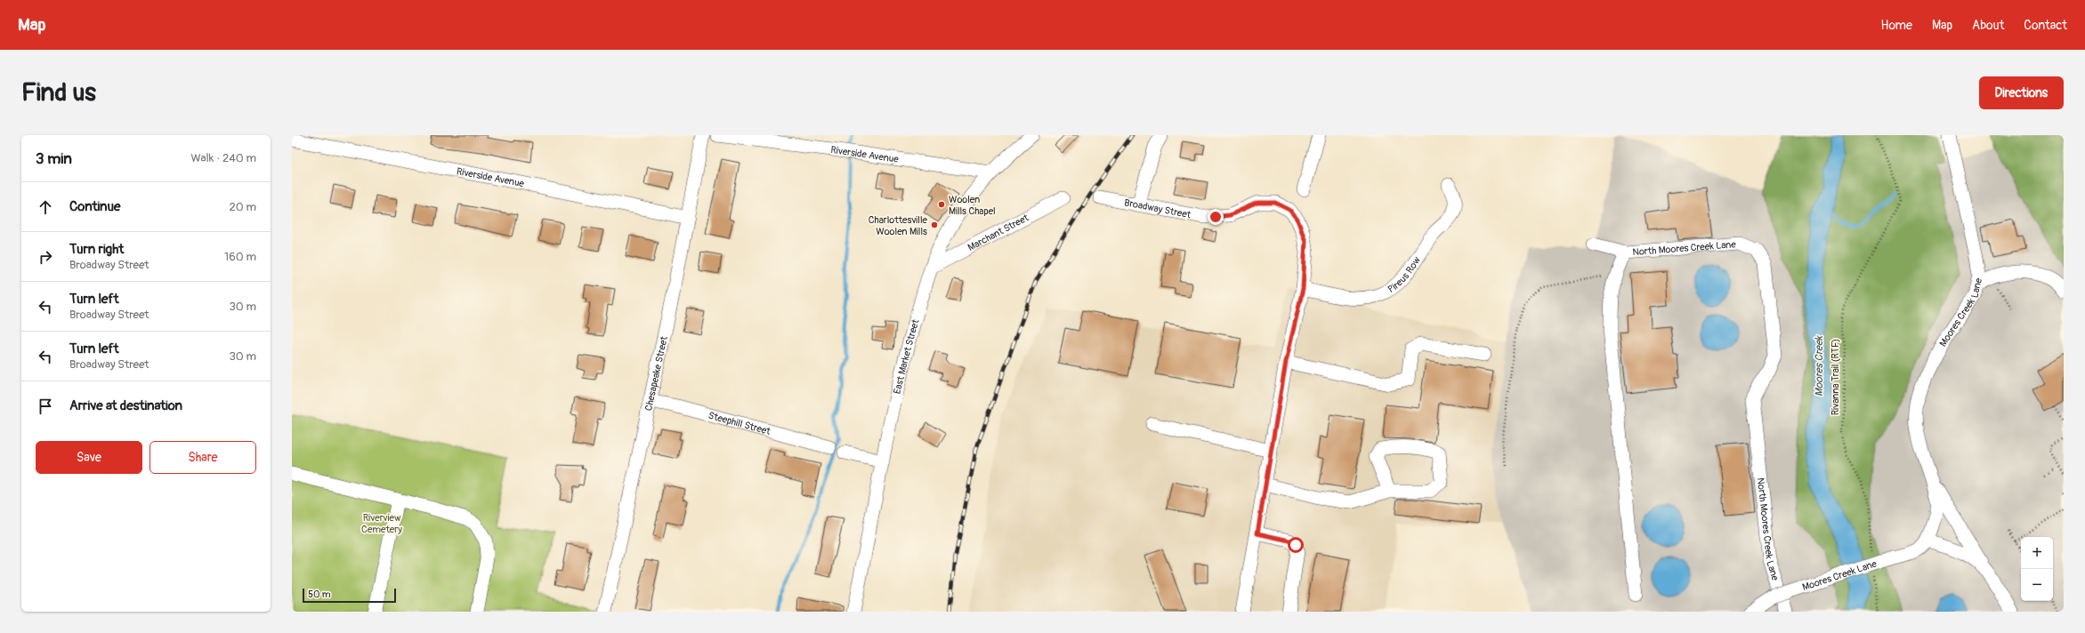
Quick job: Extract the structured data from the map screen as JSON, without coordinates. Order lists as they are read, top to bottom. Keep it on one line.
{"streets":{"street":["Riverside Avenue","Broadway Street","Marchant Street","North Moores Creek Lane","Pireus Row","Moores Creek Lane","East Market Street","Chesapeake Street","Steephill Street"],"path":["Rivanna Trail (RTF)"]},"crossings":[["Riverside Avenue","East Market Street"],["Riverside Avenue","Chesapeake Street"],["Broadway Street","Pireus Row"],["Marchant Street","East Market Street"],["Chesapeake Street","Steephill Street"]],"water":["Moores Creek"],"parks":["Riverview Cemetery"],"places":["Woolen Mills Chapel","Charlottesville Woolen Mills"],"scale_bar":"50 m","page":{"header":"Map","nav":["Home","Map","About","Contact"],"buttons":["Directions",["Save","Share"]],"title":"Find us","heading":["3 min","Walk · 240 m"],"list":[["Continue","20 m"],["Turn right","Broadway Street","160 m"],["Turn left","Broadway Street","30 m"],["Turn left","Broadway Street","30 m"],"Arrive at destination"],"map_buttons":["+","−"],"scale":"50 m"}}
